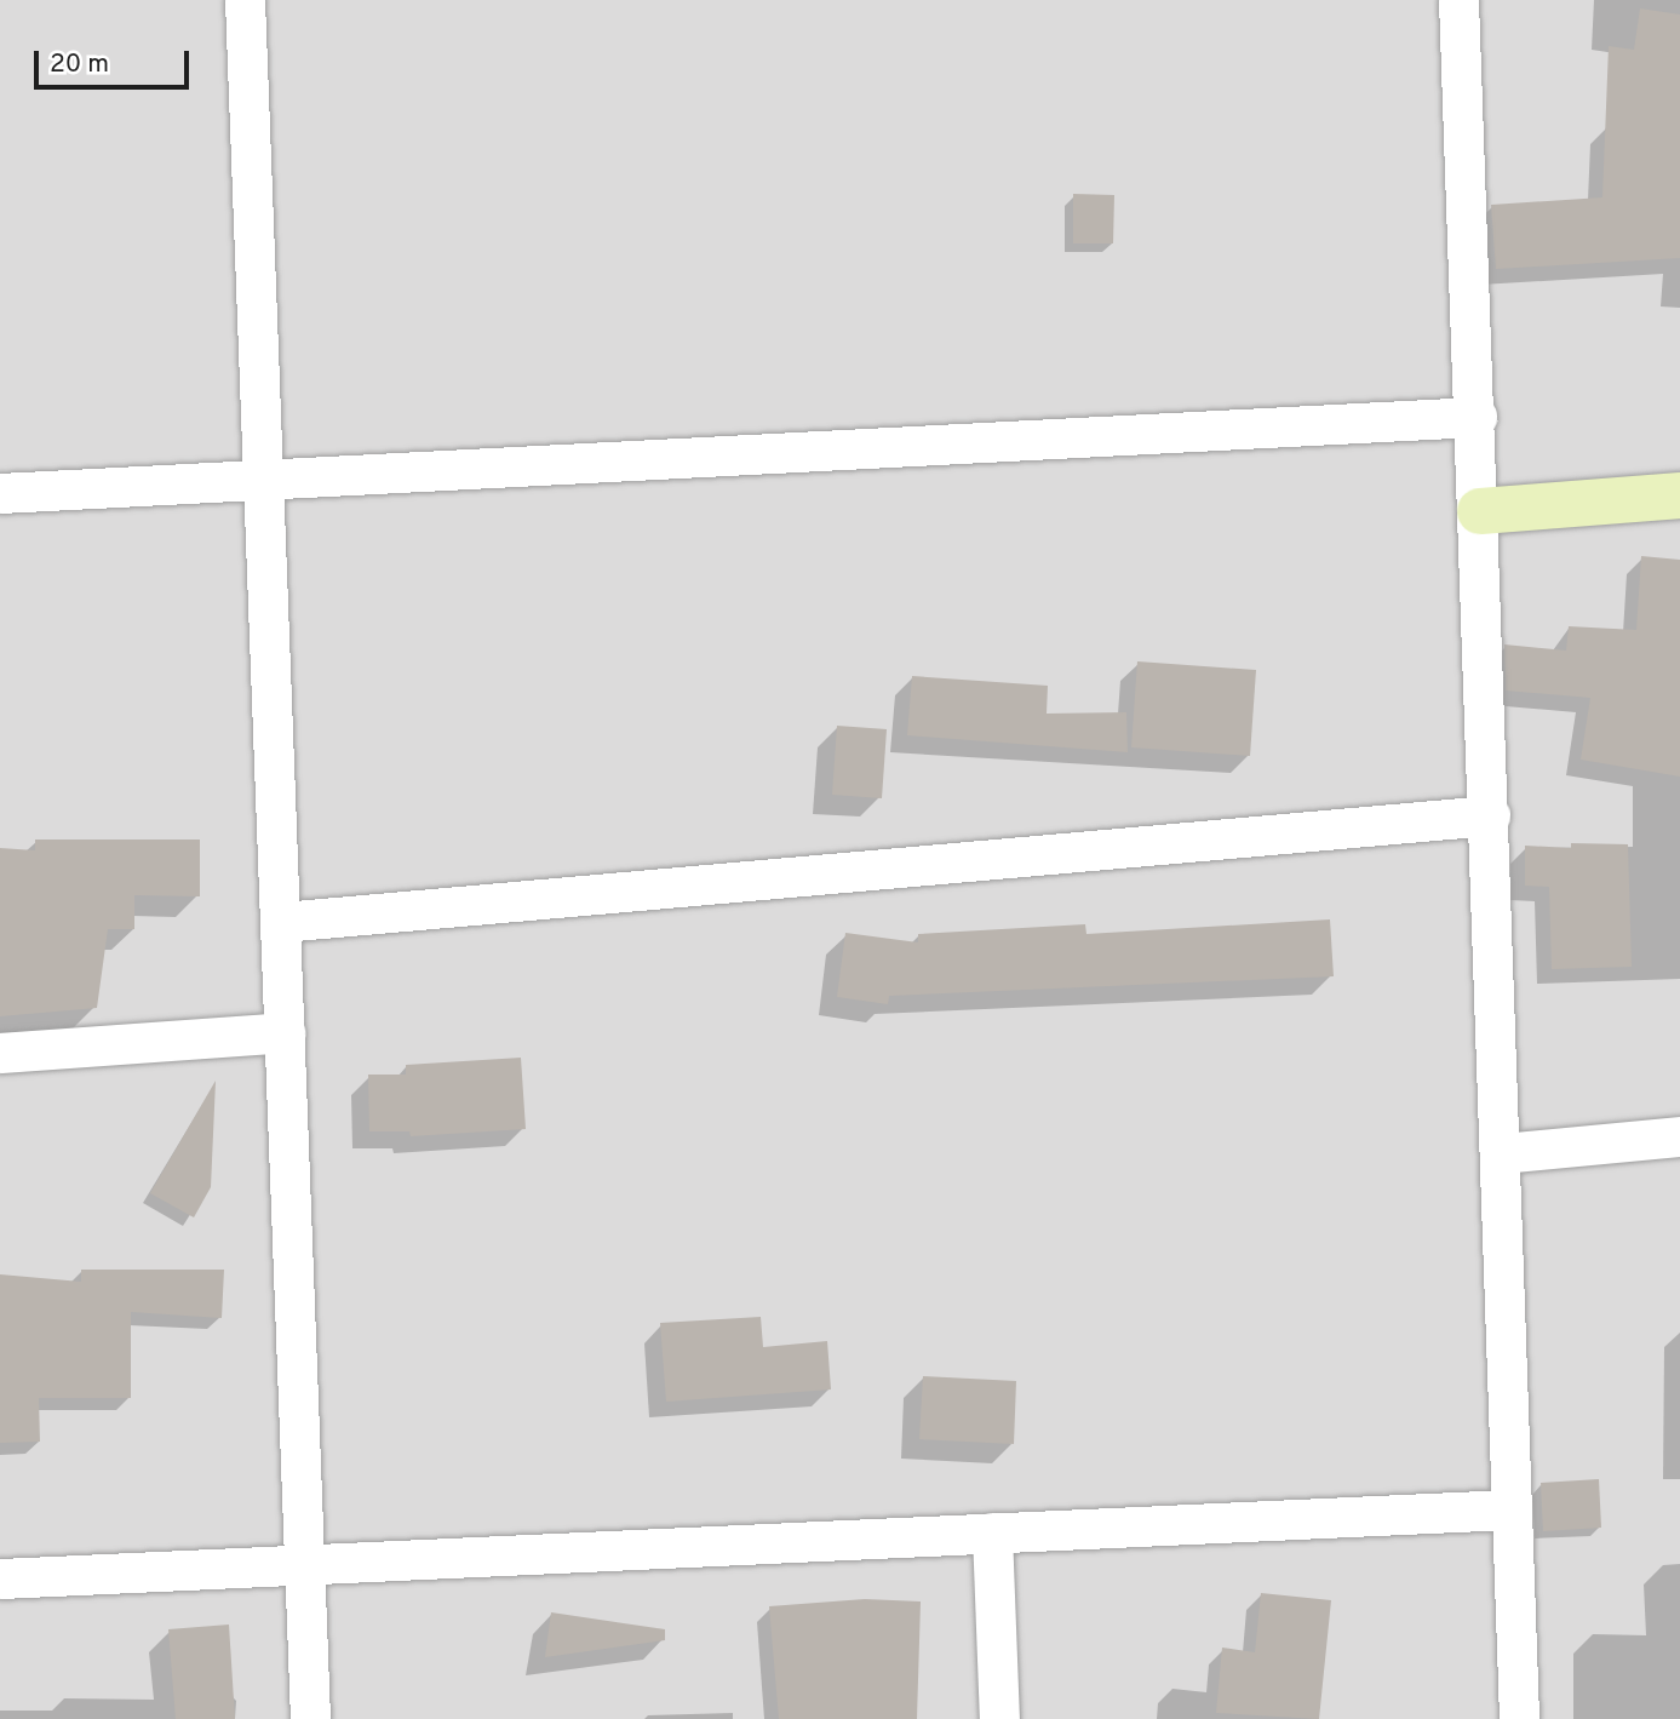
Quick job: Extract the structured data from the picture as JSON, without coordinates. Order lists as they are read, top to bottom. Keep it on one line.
{"scale_bar":"20 m"}
